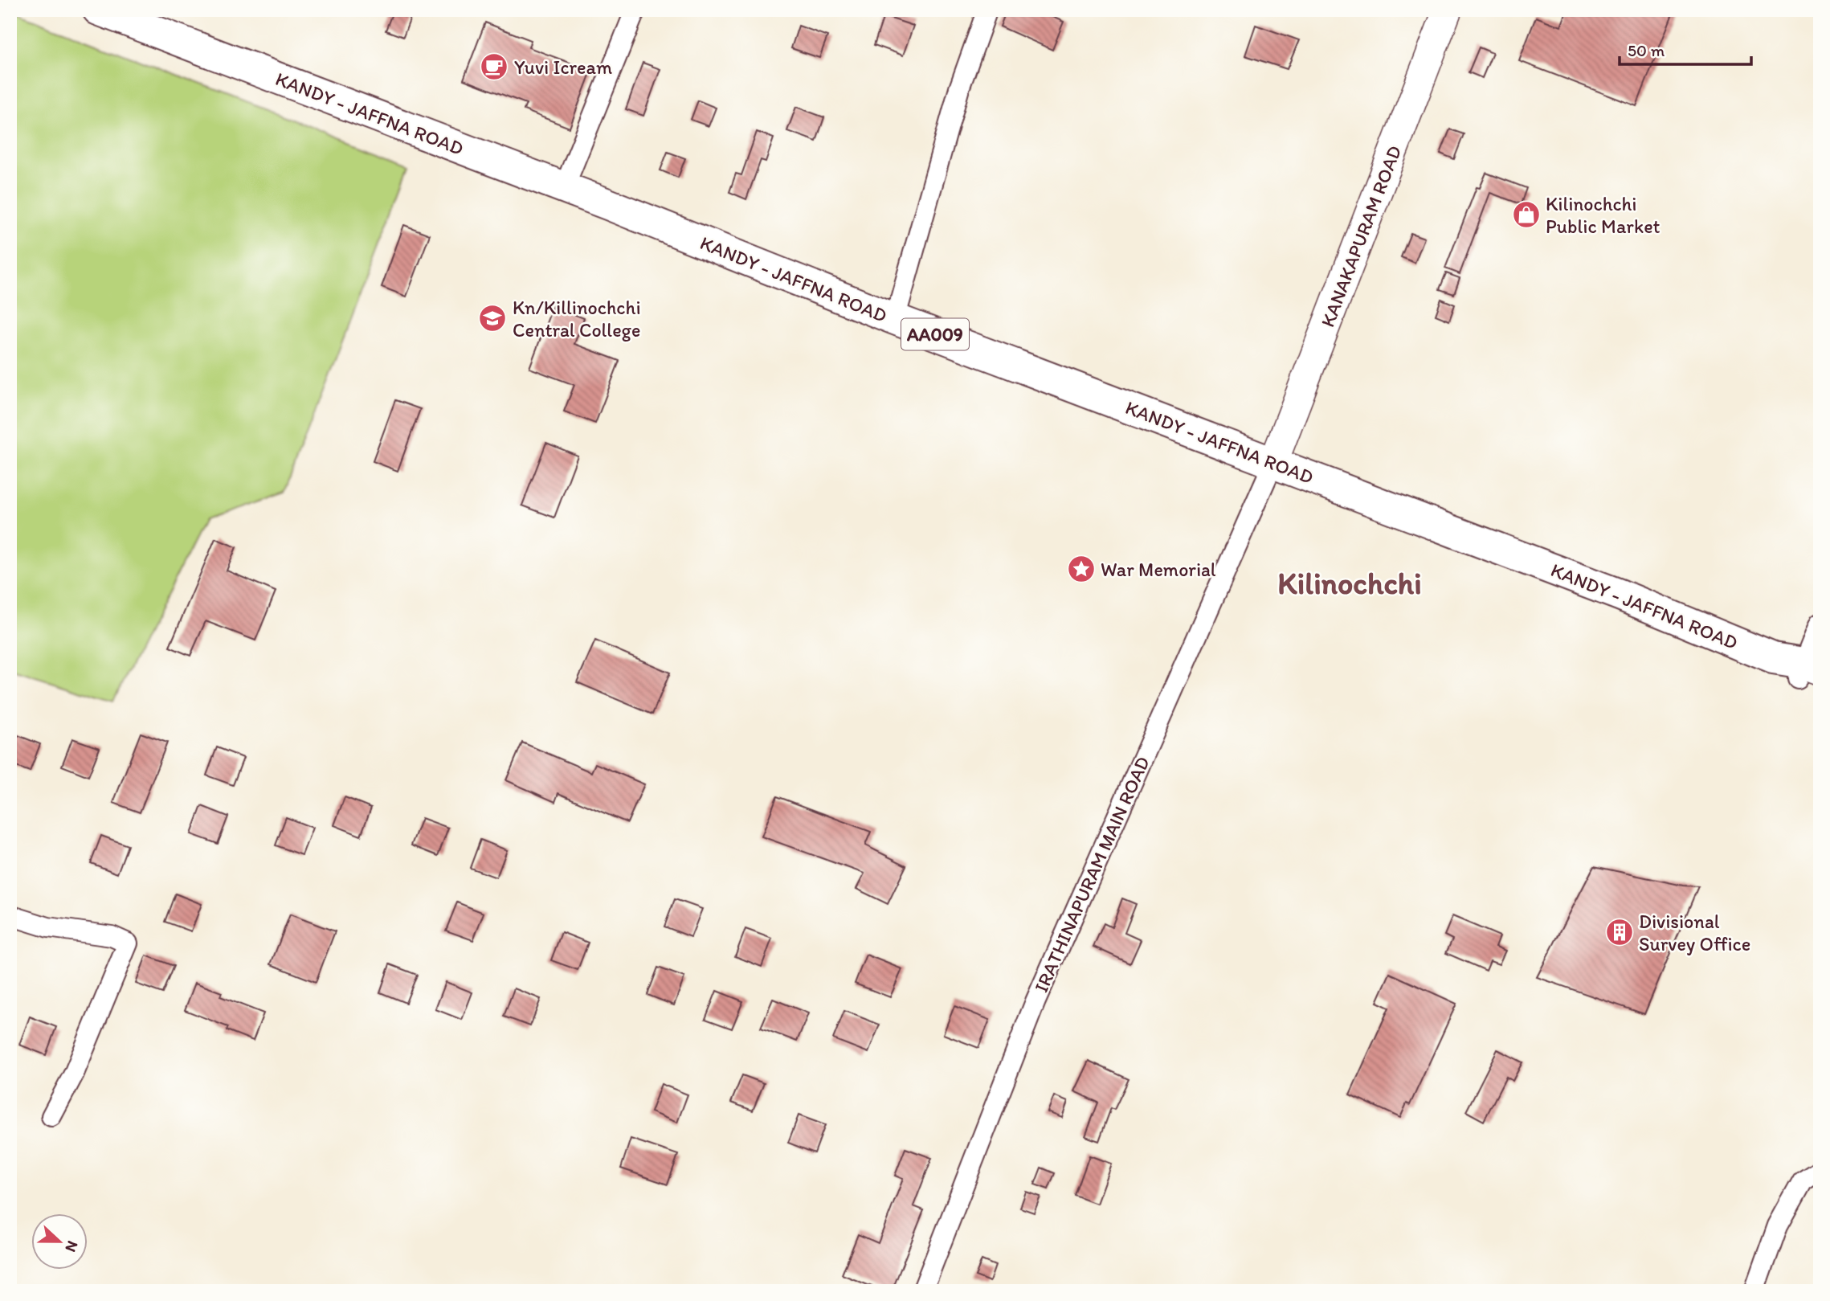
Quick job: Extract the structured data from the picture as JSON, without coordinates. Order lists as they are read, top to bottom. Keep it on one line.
{"streets":{"highway":["KANDY - JAFFNA ROAD","AA009"],"street":["KANAKAPURAM ROAD","IRATHINAPURAM MAIN ROAD"]},"crossings":[["KANDY - JAFFNA ROAD","KANAKAPURAM ROAD"],["KANDY - JAFFNA ROAD","IRATHINAPURAM MAIN ROAD"],["KANAKAPURAM ROAD","IRATHINAPURAM MAIN ROAD"]],"districts":["Kilinochchi"],"places":{"cafe":["Yuvi Icream"],"shop":["Kilinochchi Public Market"],"school or university":["Kn/Killinochchi Central College"],"place":["War Memorial"],"building":["Divisional Survey Office"]},"scale_bar":"50 m","north":"right"}
